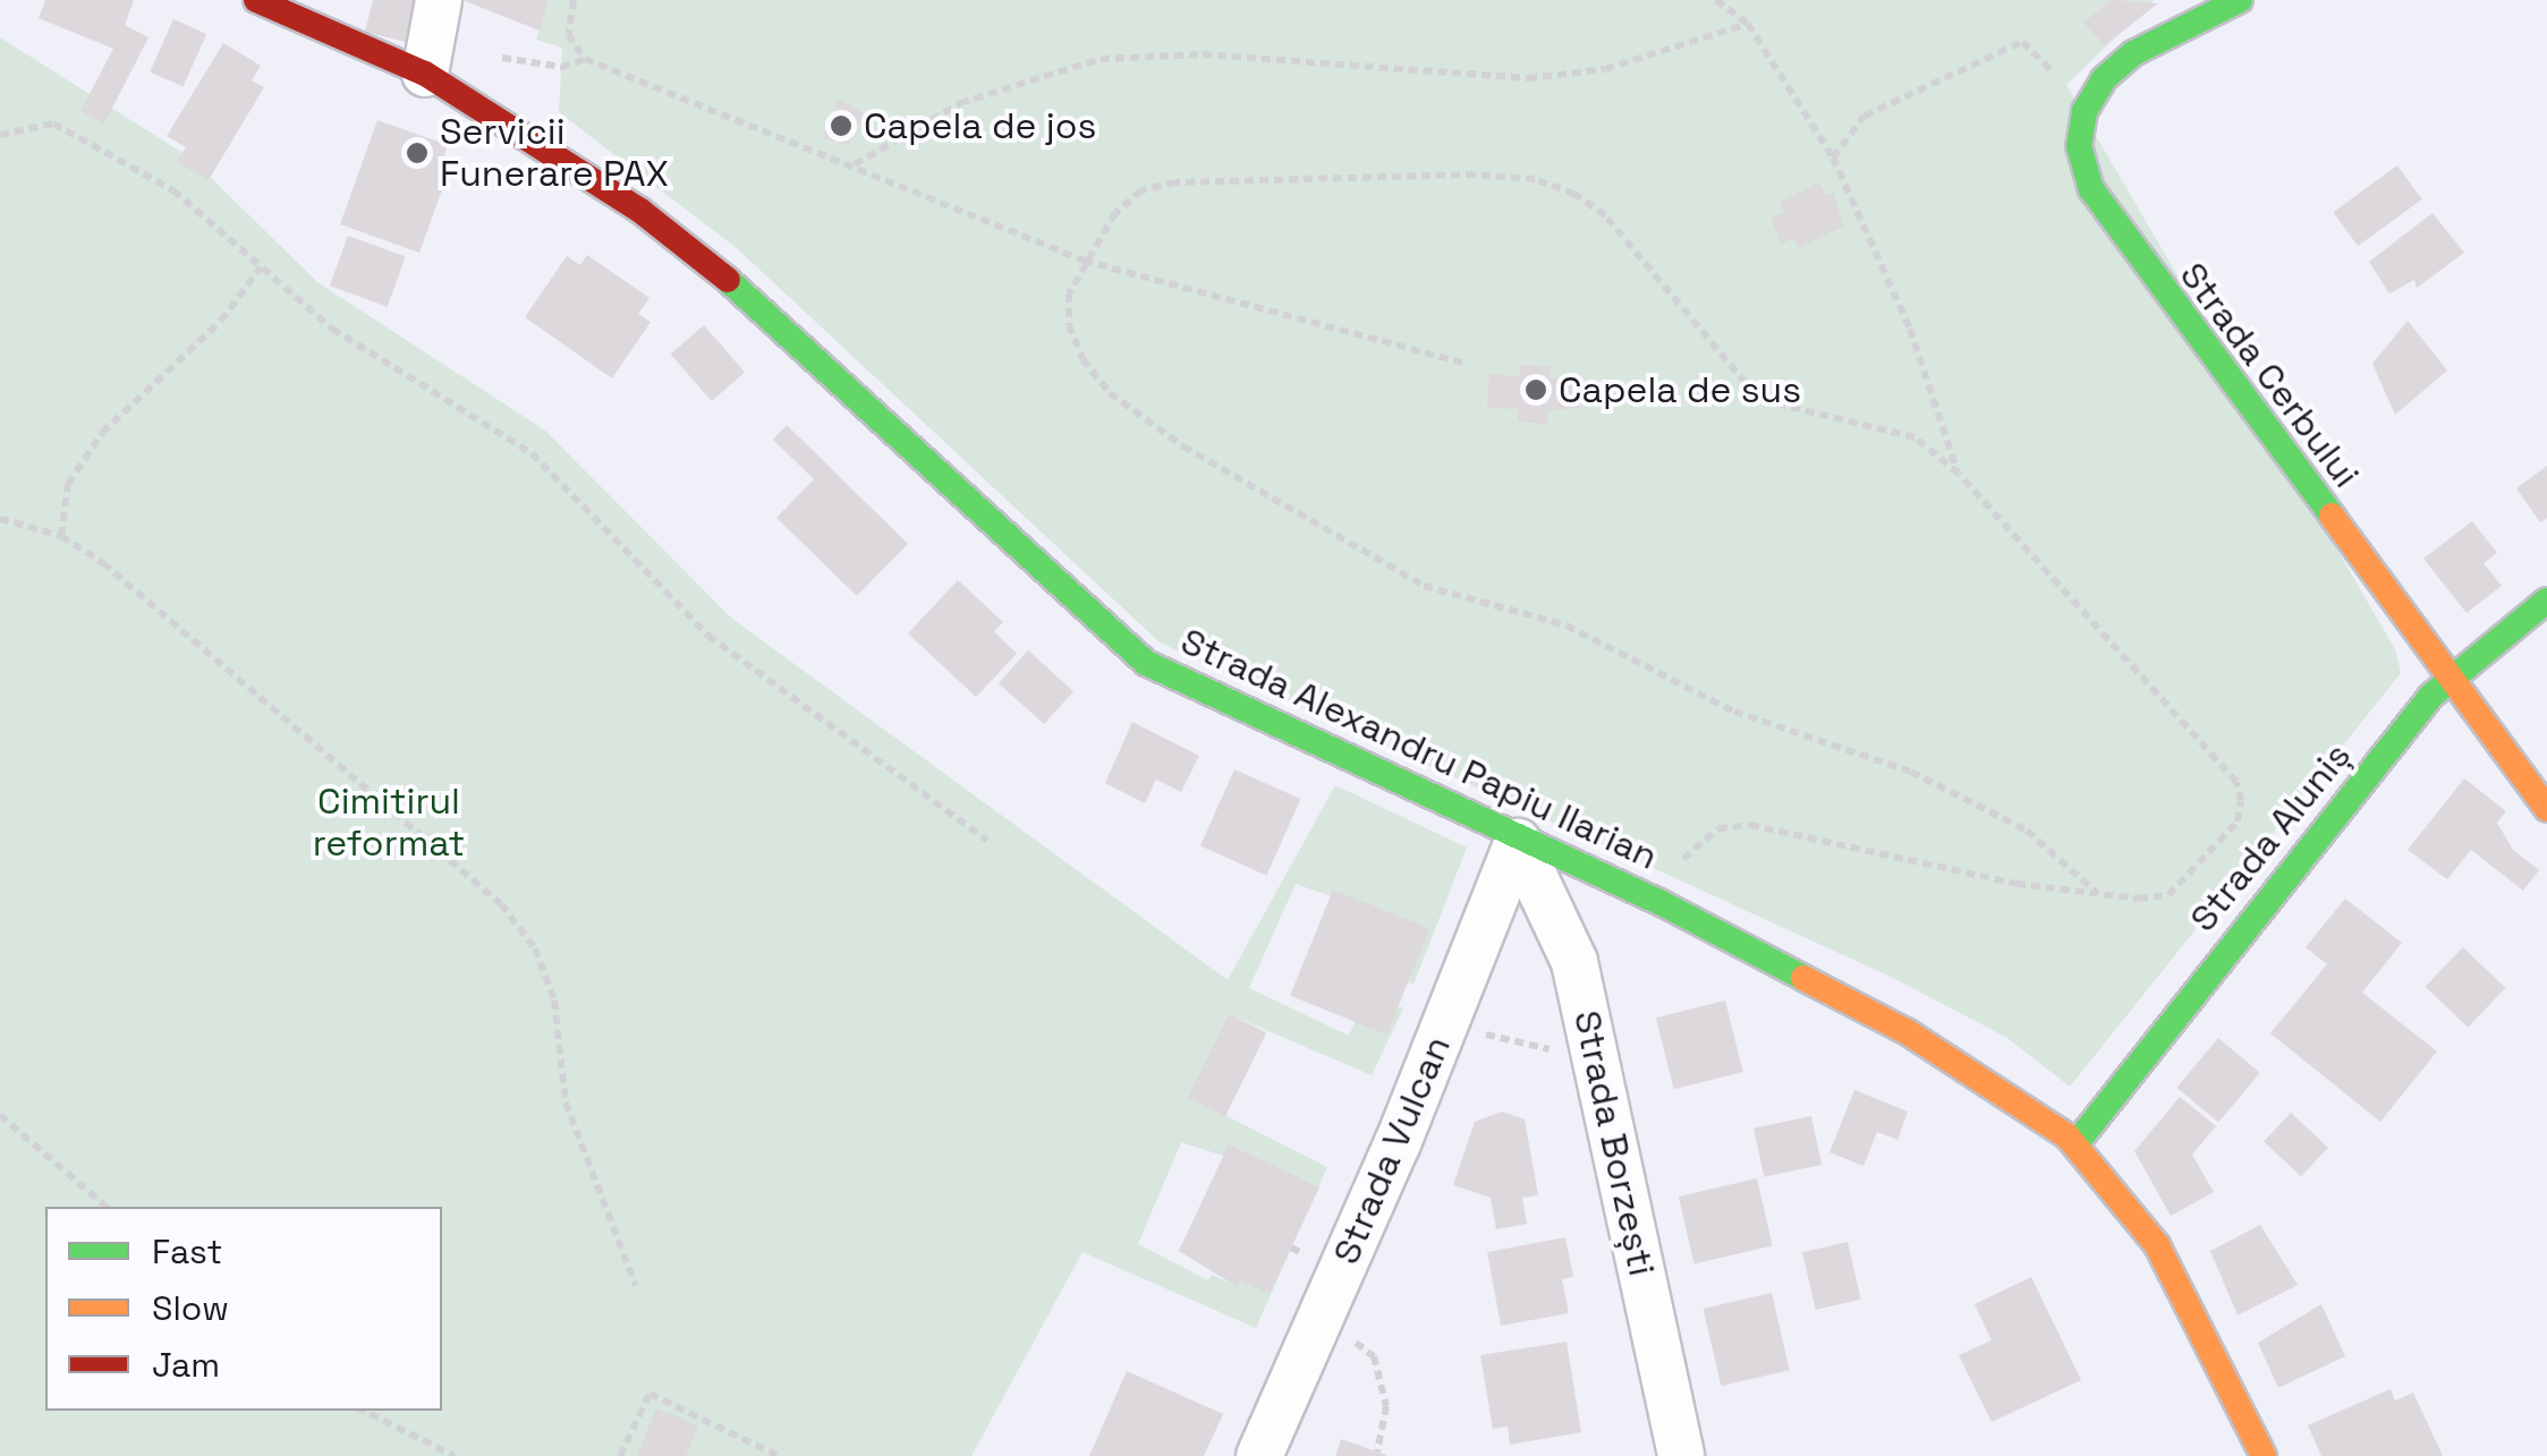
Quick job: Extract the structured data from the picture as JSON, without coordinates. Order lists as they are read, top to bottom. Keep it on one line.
{"streets":{"street":["Strada Cerbului","Strada Alexandru Papiu Ilarian","Strada Aluniș","Strada Borzești","Strada Vulcan"]},"crossings":[["Strada Cerbului","Strada Aluniș"],["Strada Alexandru Papiu Ilarian","Strada Aluniș"],["Strada Alexandru Papiu Ilarian","Strada Borzești"],["Strada Alexandru Papiu Ilarian","Strada Vulcan"],["Strada Borzești","Strada Vulcan"]],"parks":["Cimitirul reformat"],"places":["Capela de jos","Servicii Funerare PAX","Capela de sus"],"legend":["Fast","Slow","Jam"]}
